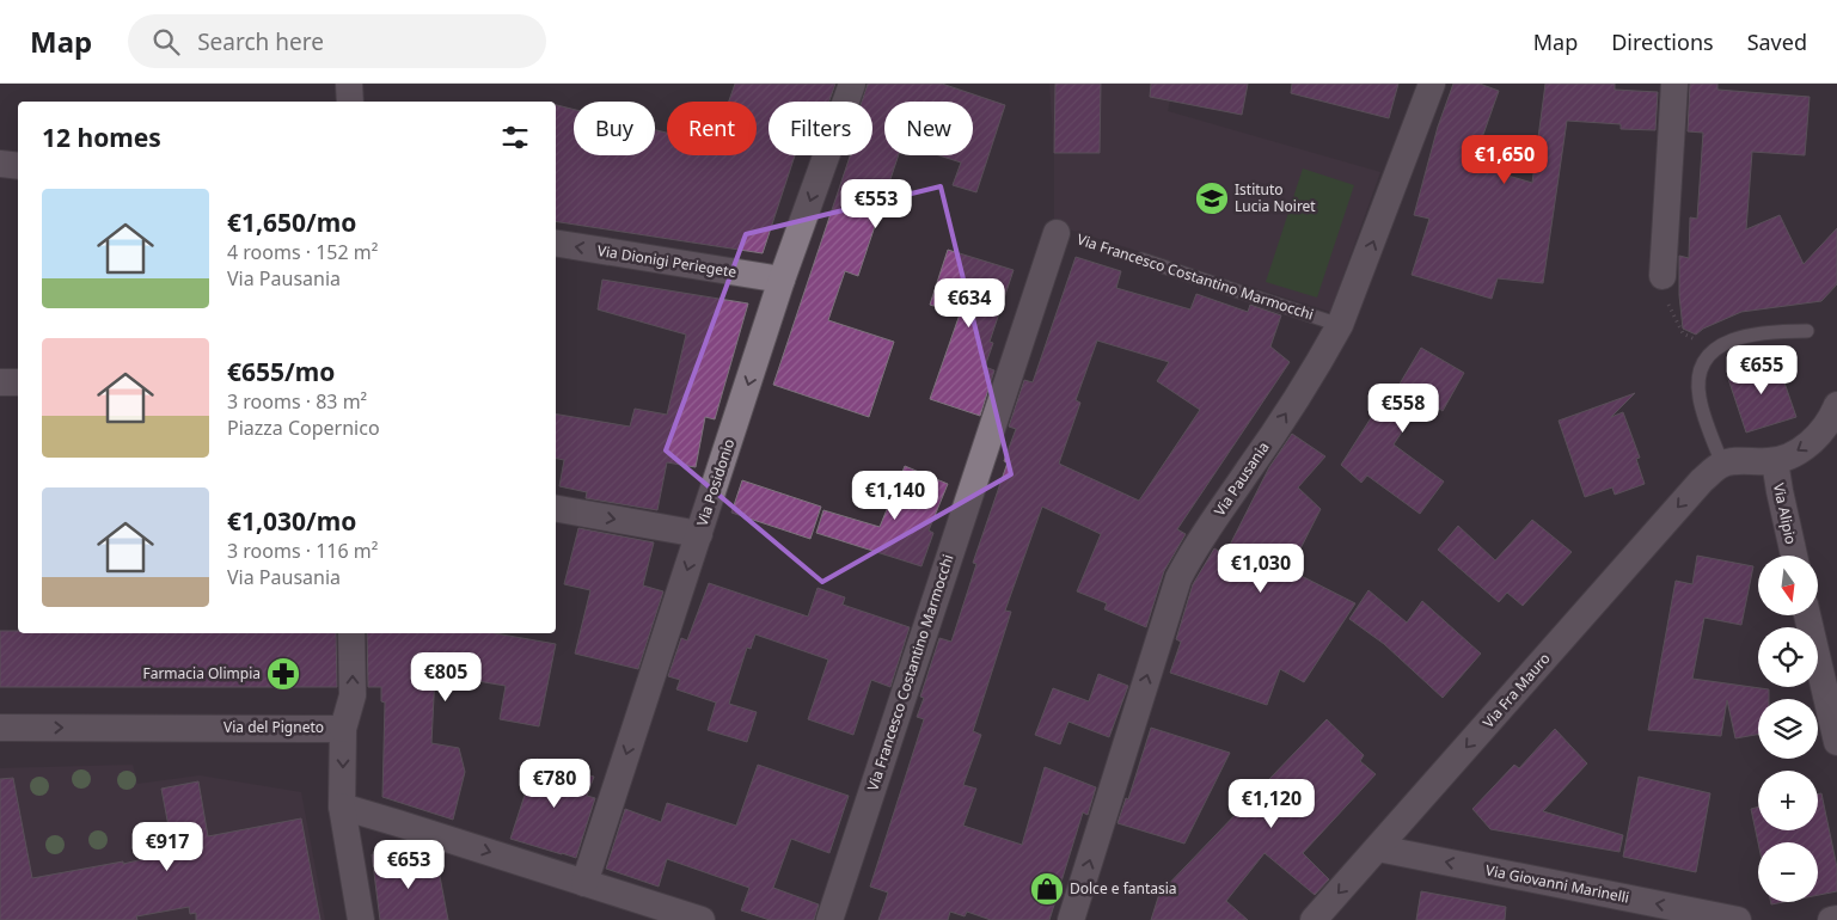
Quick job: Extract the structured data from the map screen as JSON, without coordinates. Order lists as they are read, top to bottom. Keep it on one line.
{"streets":{"street":["Via Dionigi Periegete","Via Francesco Costantino Marmocchi","Via Pausania","Via Posidonio","Via Alipio","Via Fra Mauro","Via del Pigneto","Via Giovanni Marinelli"]},"crossings":[["Via Dionigi Periegete","Via Posidonio"],["Via Francesco Costantino Marmocchi","Via Pausania"],["Via Fra Mauro","Via Giovanni Marinelli"]],"one_way":["Via Dionigi Periegete","Via Pausania","Via Posidonio","Via Fra Mauro","Via del Pigneto","Via Giovanni Marinelli"],"places":{"school or university":["Istituto Lucia Noiret"],"pharmacy":["Farmacia Olimpia"],"shop":["Dolce e fantasia"]},"north":"bottom","page":{"header":"Map","search":"Search here","nav":["Map","Directions","Saved"],"chip":["Buy","Rent","Filters","New"],"heading":"12 homes","price":["€1,650","€553","€634","€655","€558","€1,140","€1,030","€805","€780","€1,120","€917","€653"],"list":[{"name":"€1,650/mo","note":"4 rooms · 152 m² · Via Pausania"},{"name":"€655/mo","note":"3 rooms · 83 m² · Piazza Copernico"},{"name":"€1,030/mo","note":"3 rooms · 116 m² · Via Pausania"}],"map_buttons":["+","−"]}}
